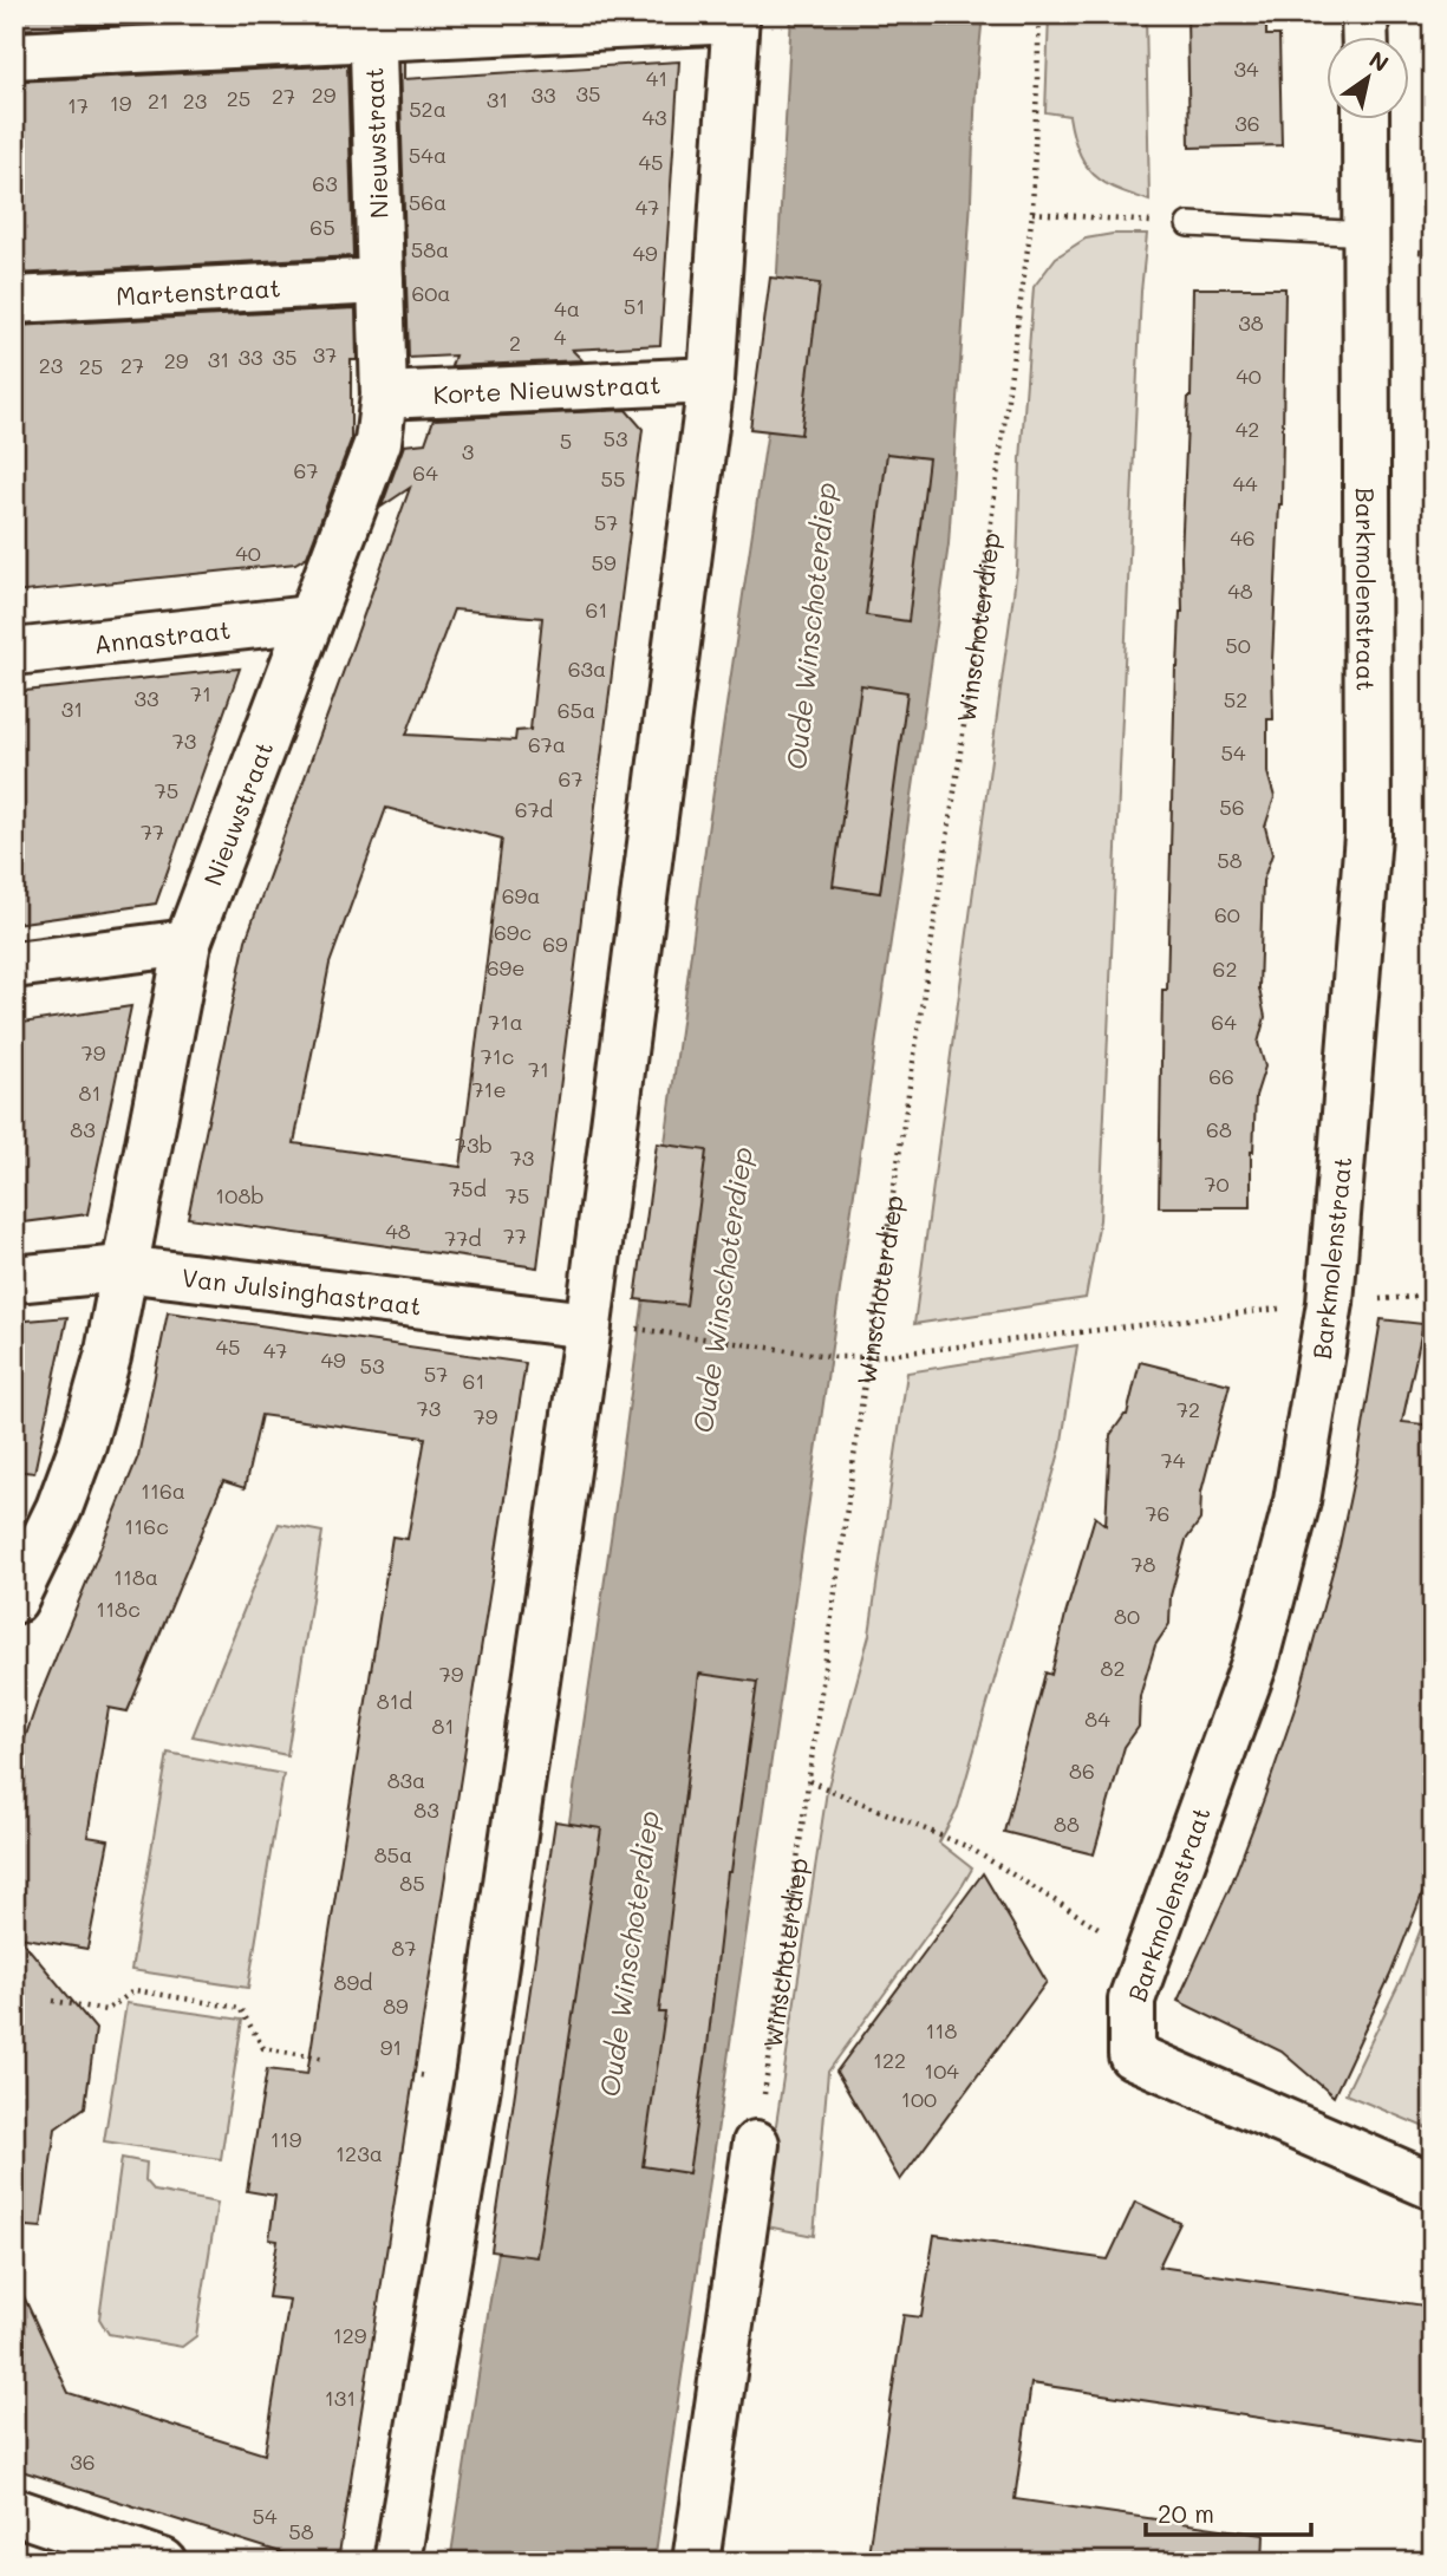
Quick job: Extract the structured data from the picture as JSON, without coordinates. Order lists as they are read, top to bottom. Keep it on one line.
{"streets":{"street":["Nieuwstraat","Martenstraat","Korte Nieuwstraat","Barkmolenstraat","Annastraat","Van Julsinghastraat"],"path":["Winschoterdiep"]},"crossings":[["Nieuwstraat","Martenstraat"],["Nieuwstraat","Korte Nieuwstraat"],["Nieuwstraat","Annastraat"],["Nieuwstraat","Van Julsinghastraat"]],"water":["Oude Winschoterdiep"],"house_numbers":["34","41","35","29","33","27","25","31","21","23","19","17","52a","43","36","54a","45","63","56a","47","65","58a","49","60a","51","4a","38","4","2","37","33","35","31","29","23","27","25","40","42","53","5","3","67","64","55","44","57","46","40","59","48","61","50","63a","71","33","52","31","65a","73","67a","54","67","75","56","67d","77","58","69a","60","69c","69","69e","62","71a","64","79","71c","71","66","71e","81","83","68","73b","73","70","75d","108b","75","48","77","77d","45","47","49","53","57","61","73","72","79","74","116a","76","116c","78","118a","118c","80","82","79","81d","84","81","86","83a","83","88","85a","85","87","89d","89","118","91","122","104","100","119","123a","129","131","36","54","58"],"scale_bar":"20 m","north":"top right"}
